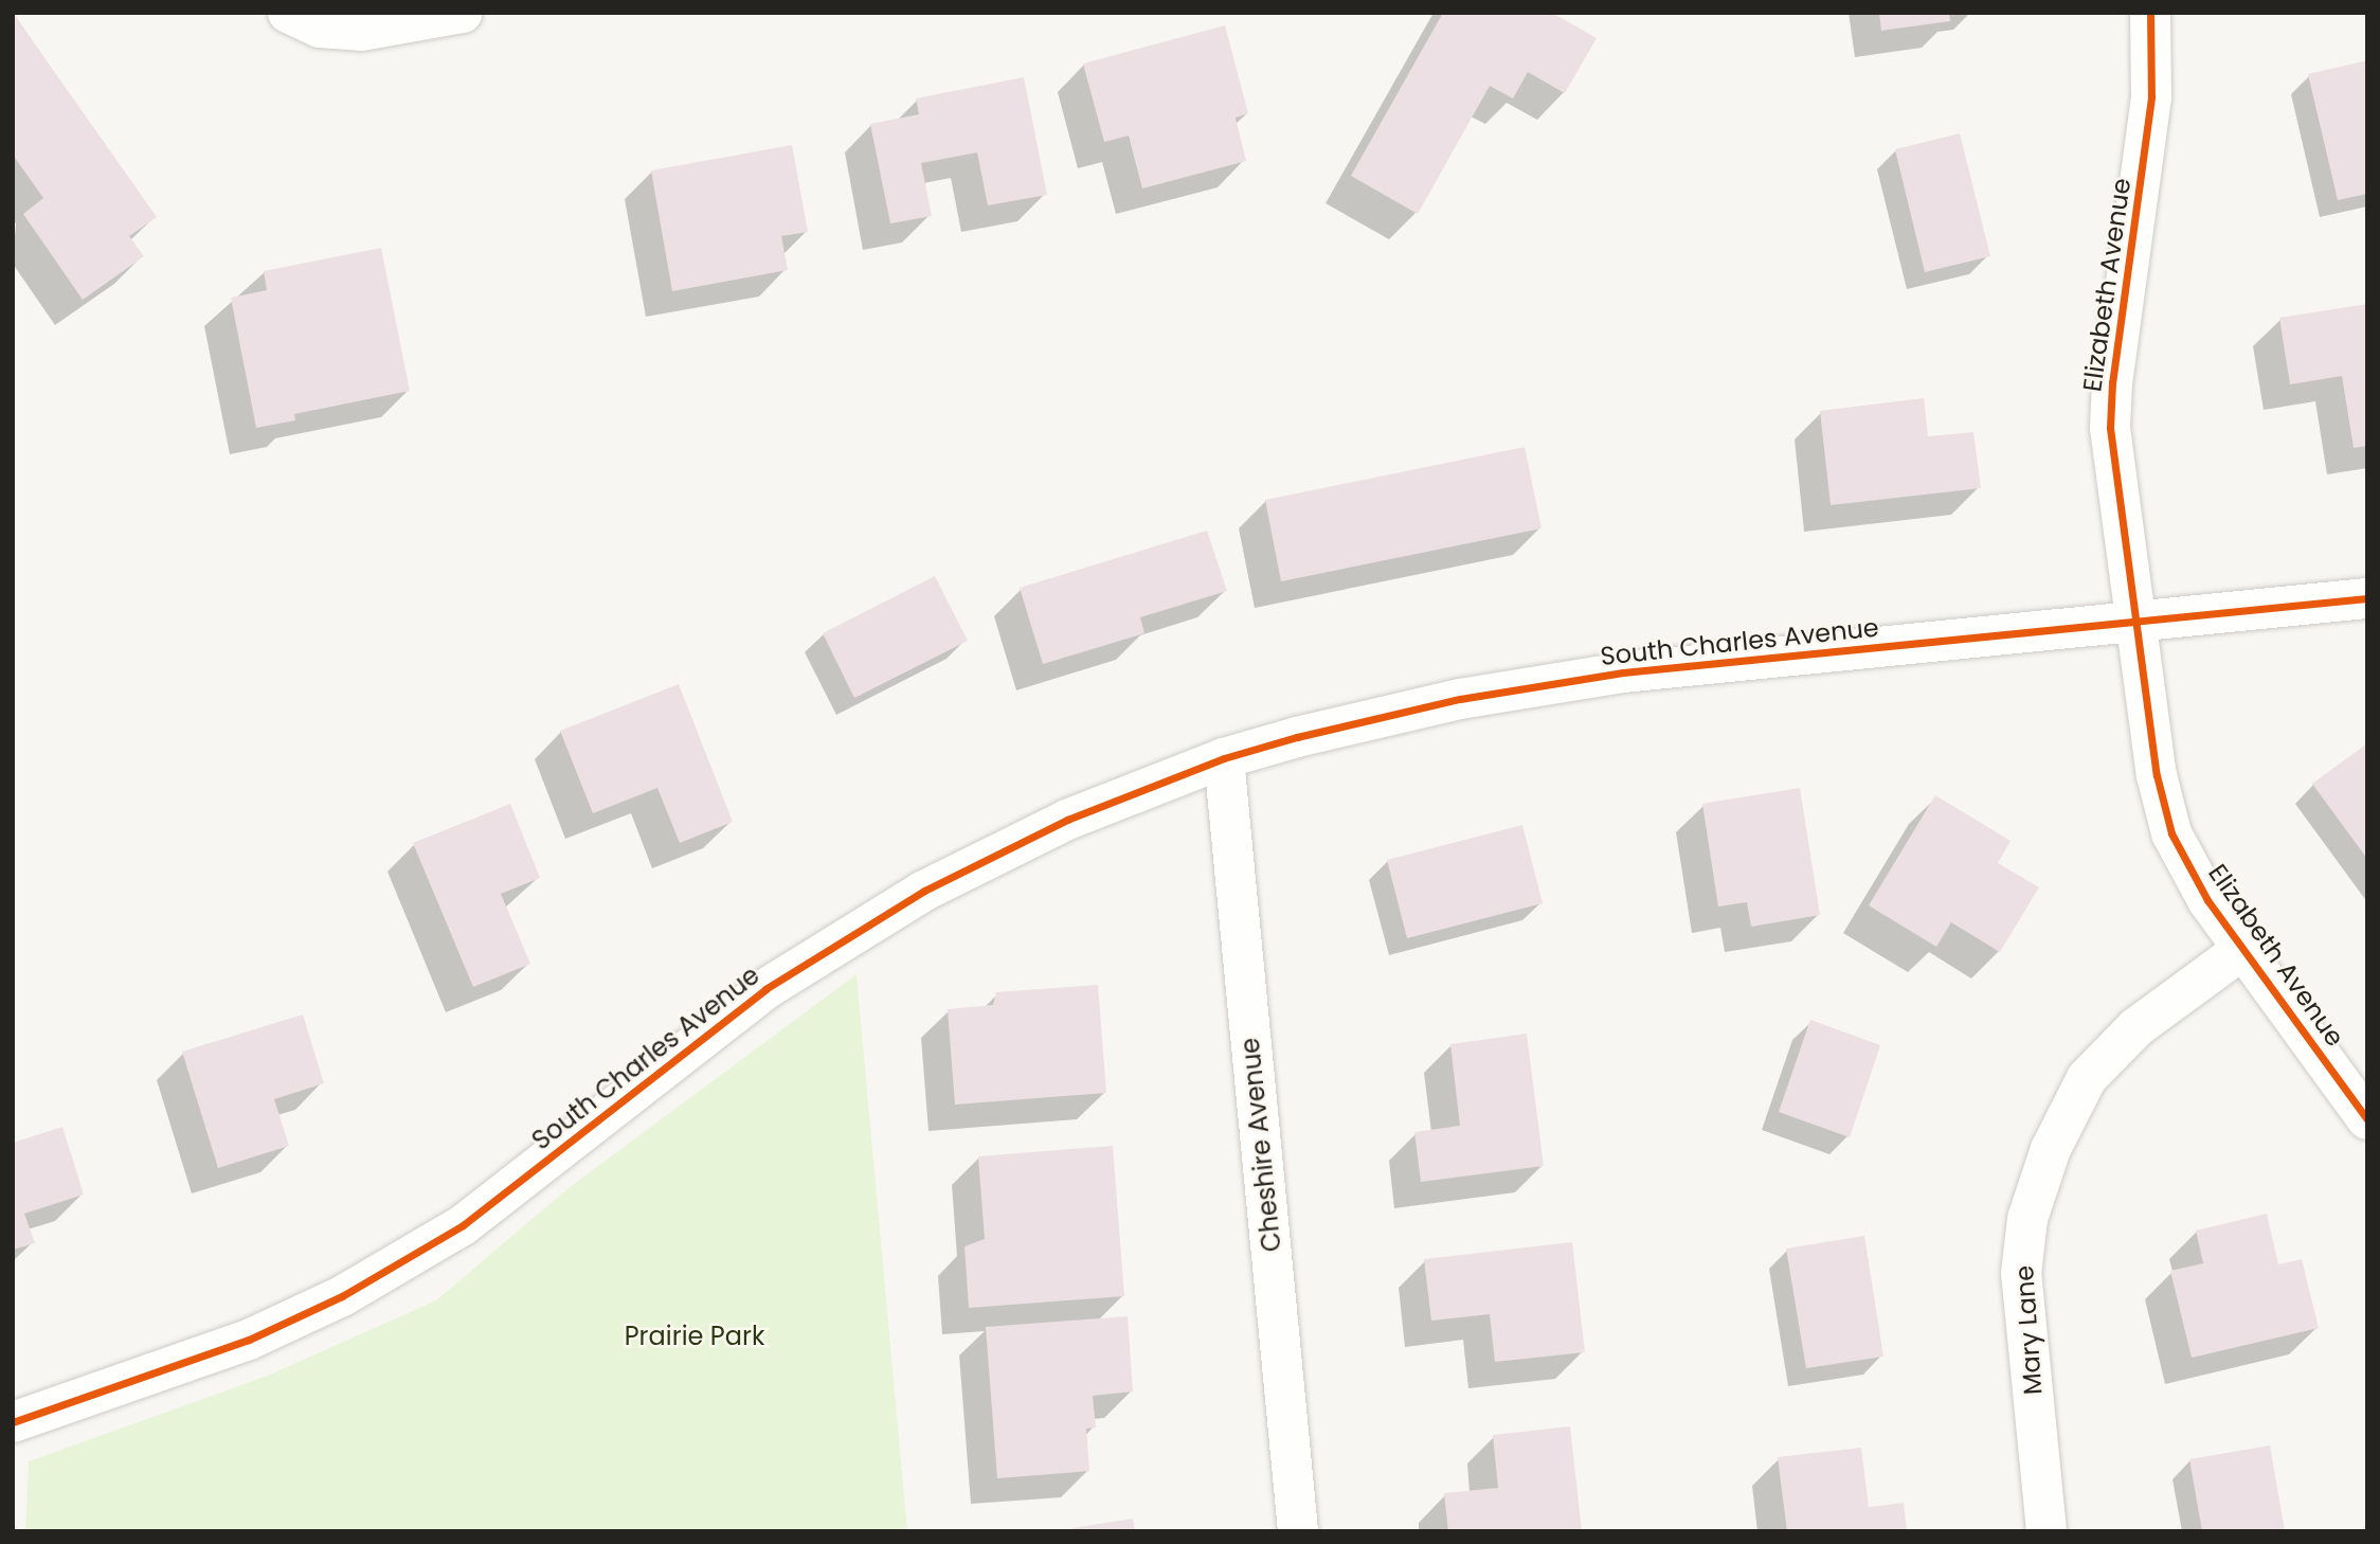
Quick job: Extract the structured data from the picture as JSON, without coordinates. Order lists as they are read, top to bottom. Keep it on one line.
{"streets":{"street":["Elizabeth Avenue","South Charles Avenue","Cheshire Avenue","Mary Lane"]},"crossings":[["Elizabeth Avenue","South Charles Avenue"],["Elizabeth Avenue","Mary Lane"],["South Charles Avenue","Cheshire Avenue"]],"parks":["Prairie Park"]}
